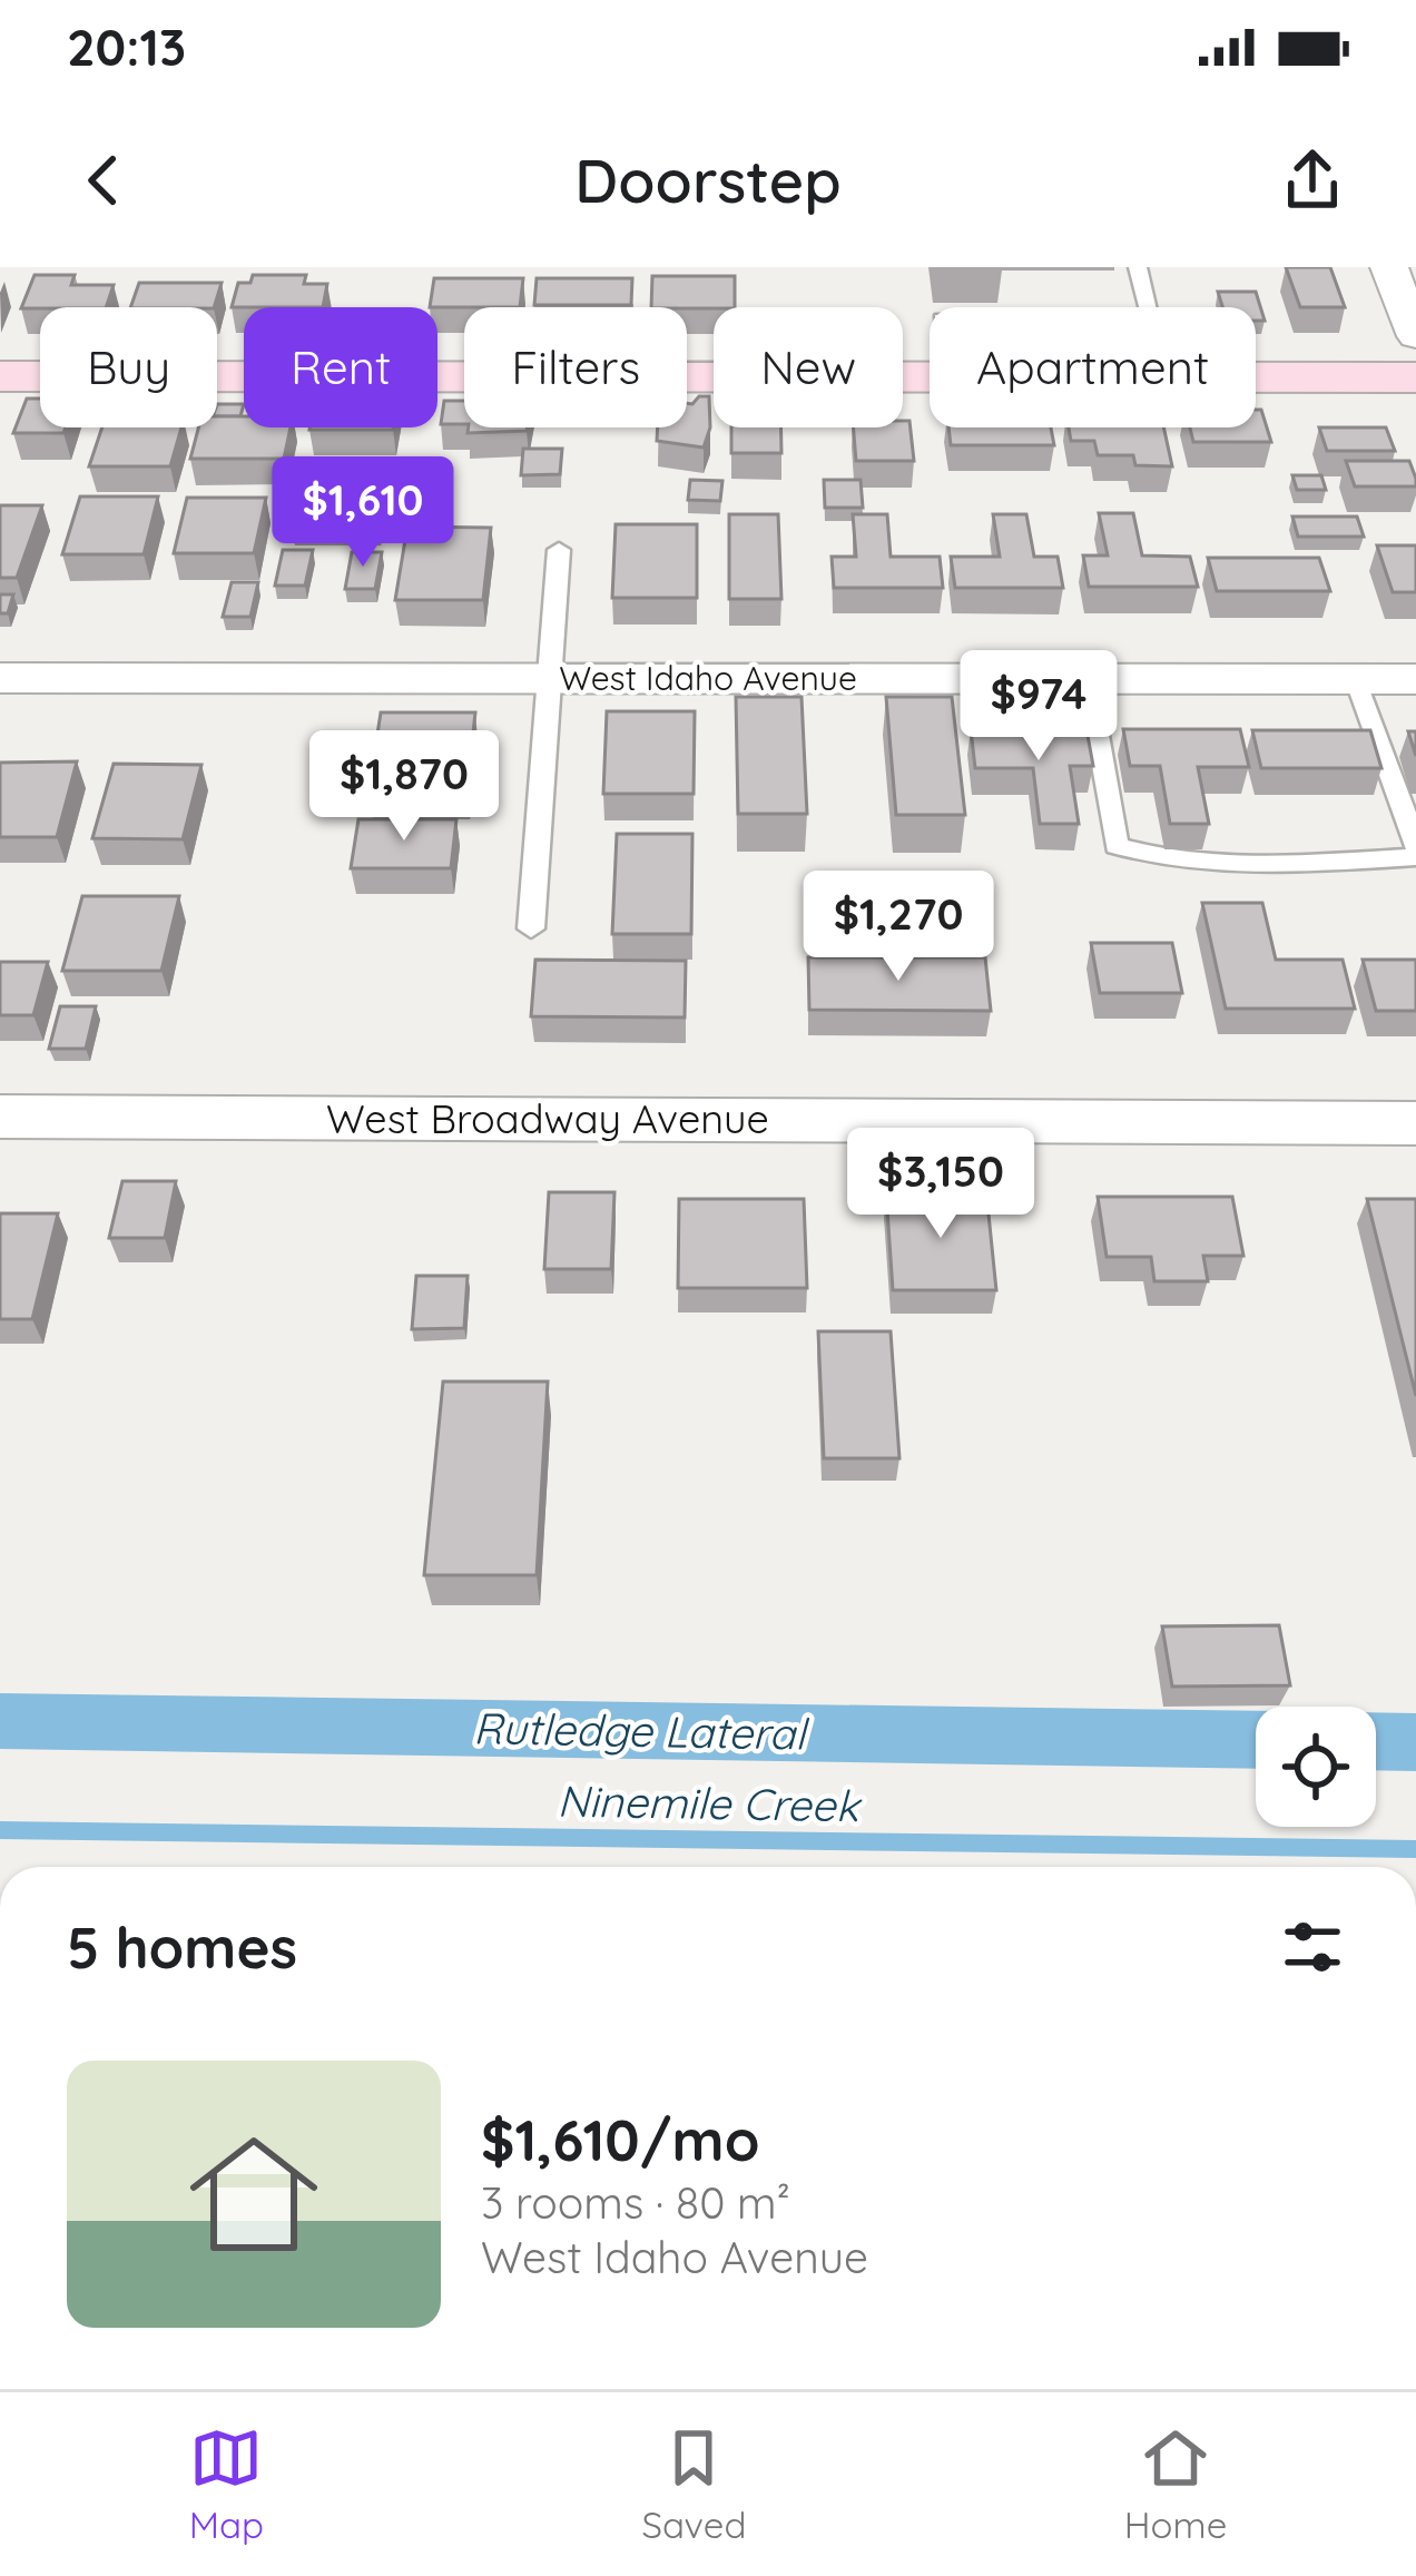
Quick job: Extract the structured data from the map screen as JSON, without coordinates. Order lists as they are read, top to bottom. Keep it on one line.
{"streets":{"street":["West Idaho Avenue","West Broadway Avenue"]},"water":["Rutledge Lateral","Ninemile Creek"],"page":{"status":"20:13","header":"Doorstep","chip":["Buy","Rent","Filters","New","Apartment"],"price":["$1,610","$974","$1,870","$1,270","$3,150"],"heading":"5 homes","list":[{"name":"$1,610/mo","note":"3 rooms · 80 m² · West Idaho Avenue"}],"tabs":["Map","Saved","Home"]}}
